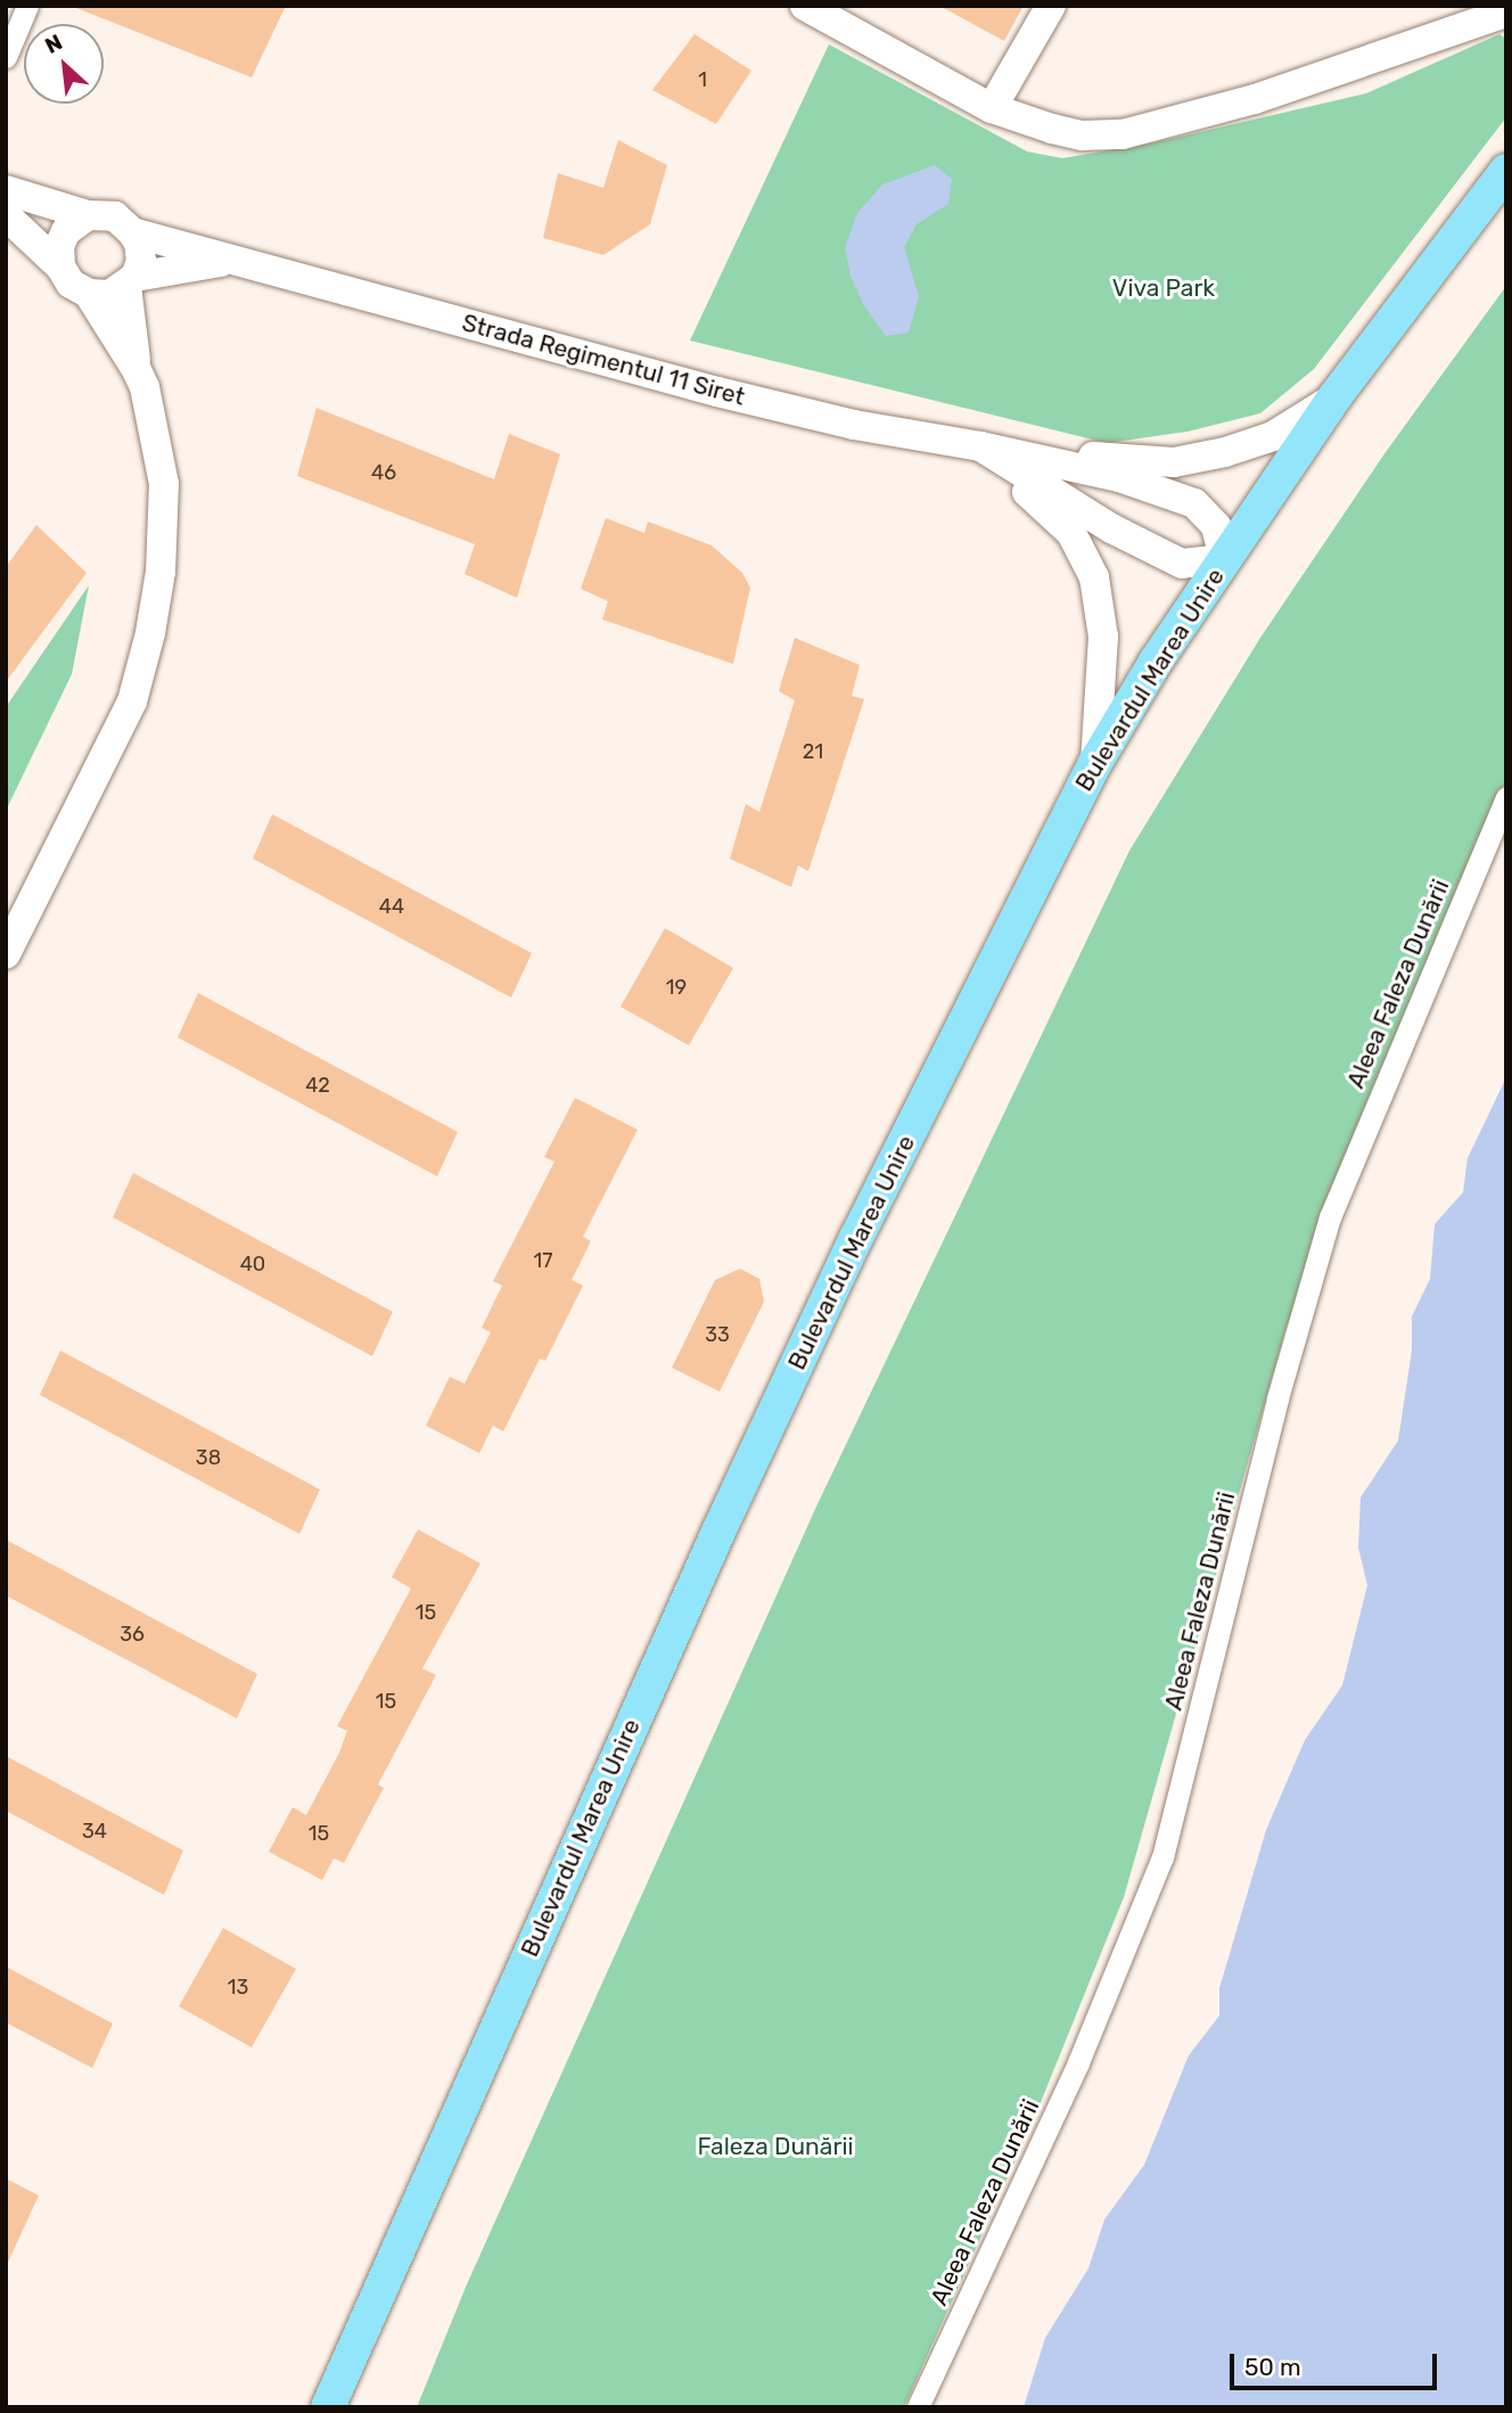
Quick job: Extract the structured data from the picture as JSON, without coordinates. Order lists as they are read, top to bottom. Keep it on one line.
{"streets":{"main road":["Strada Regimentul 11 Siret","Bulevardul Marea Unire"],"street":["Aleea Faleza Dunării"]},"parks":["Viva Park","Faleza Dunării"],"house_numbers":["1","46","21","44","19","42","17","40","33","38","15","36","15","34","15","13"],"scale_bar":"50 m","north":"top left"}
